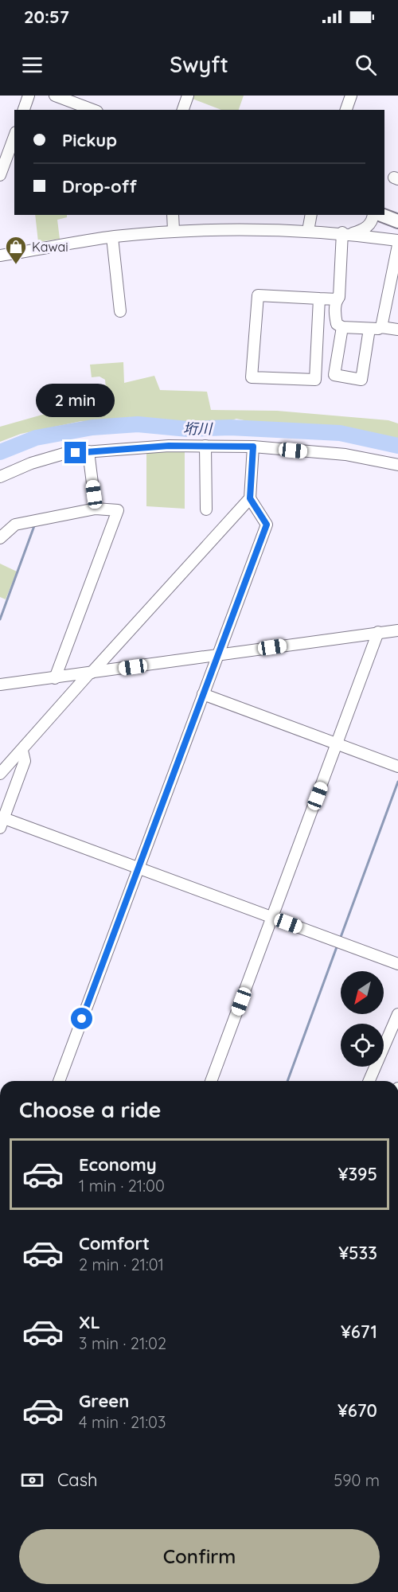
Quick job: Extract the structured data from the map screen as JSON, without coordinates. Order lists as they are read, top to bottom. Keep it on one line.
{"water":["垳川"],"places":{"shop":["Kawai"]},"north":"bottom left","page":{"status":"20:57","header":"Swyft","banner":["Pickup","Drop-off"],"bubble":"2 min","heading":"Choose a ride","list":[{"name":"Economy","note":"1 min · 21:00","value":"¥395"},{"name":"Comfort","note":"2 min · 21:01","value":"¥533"},{"name":"XL","note":"3 min · 21:02","value":"¥671"},{"name":"Green","note":"4 min · 21:03","value":"¥670"}],"pay":["Cash","590 m"],"buttons":"Confirm"}}
